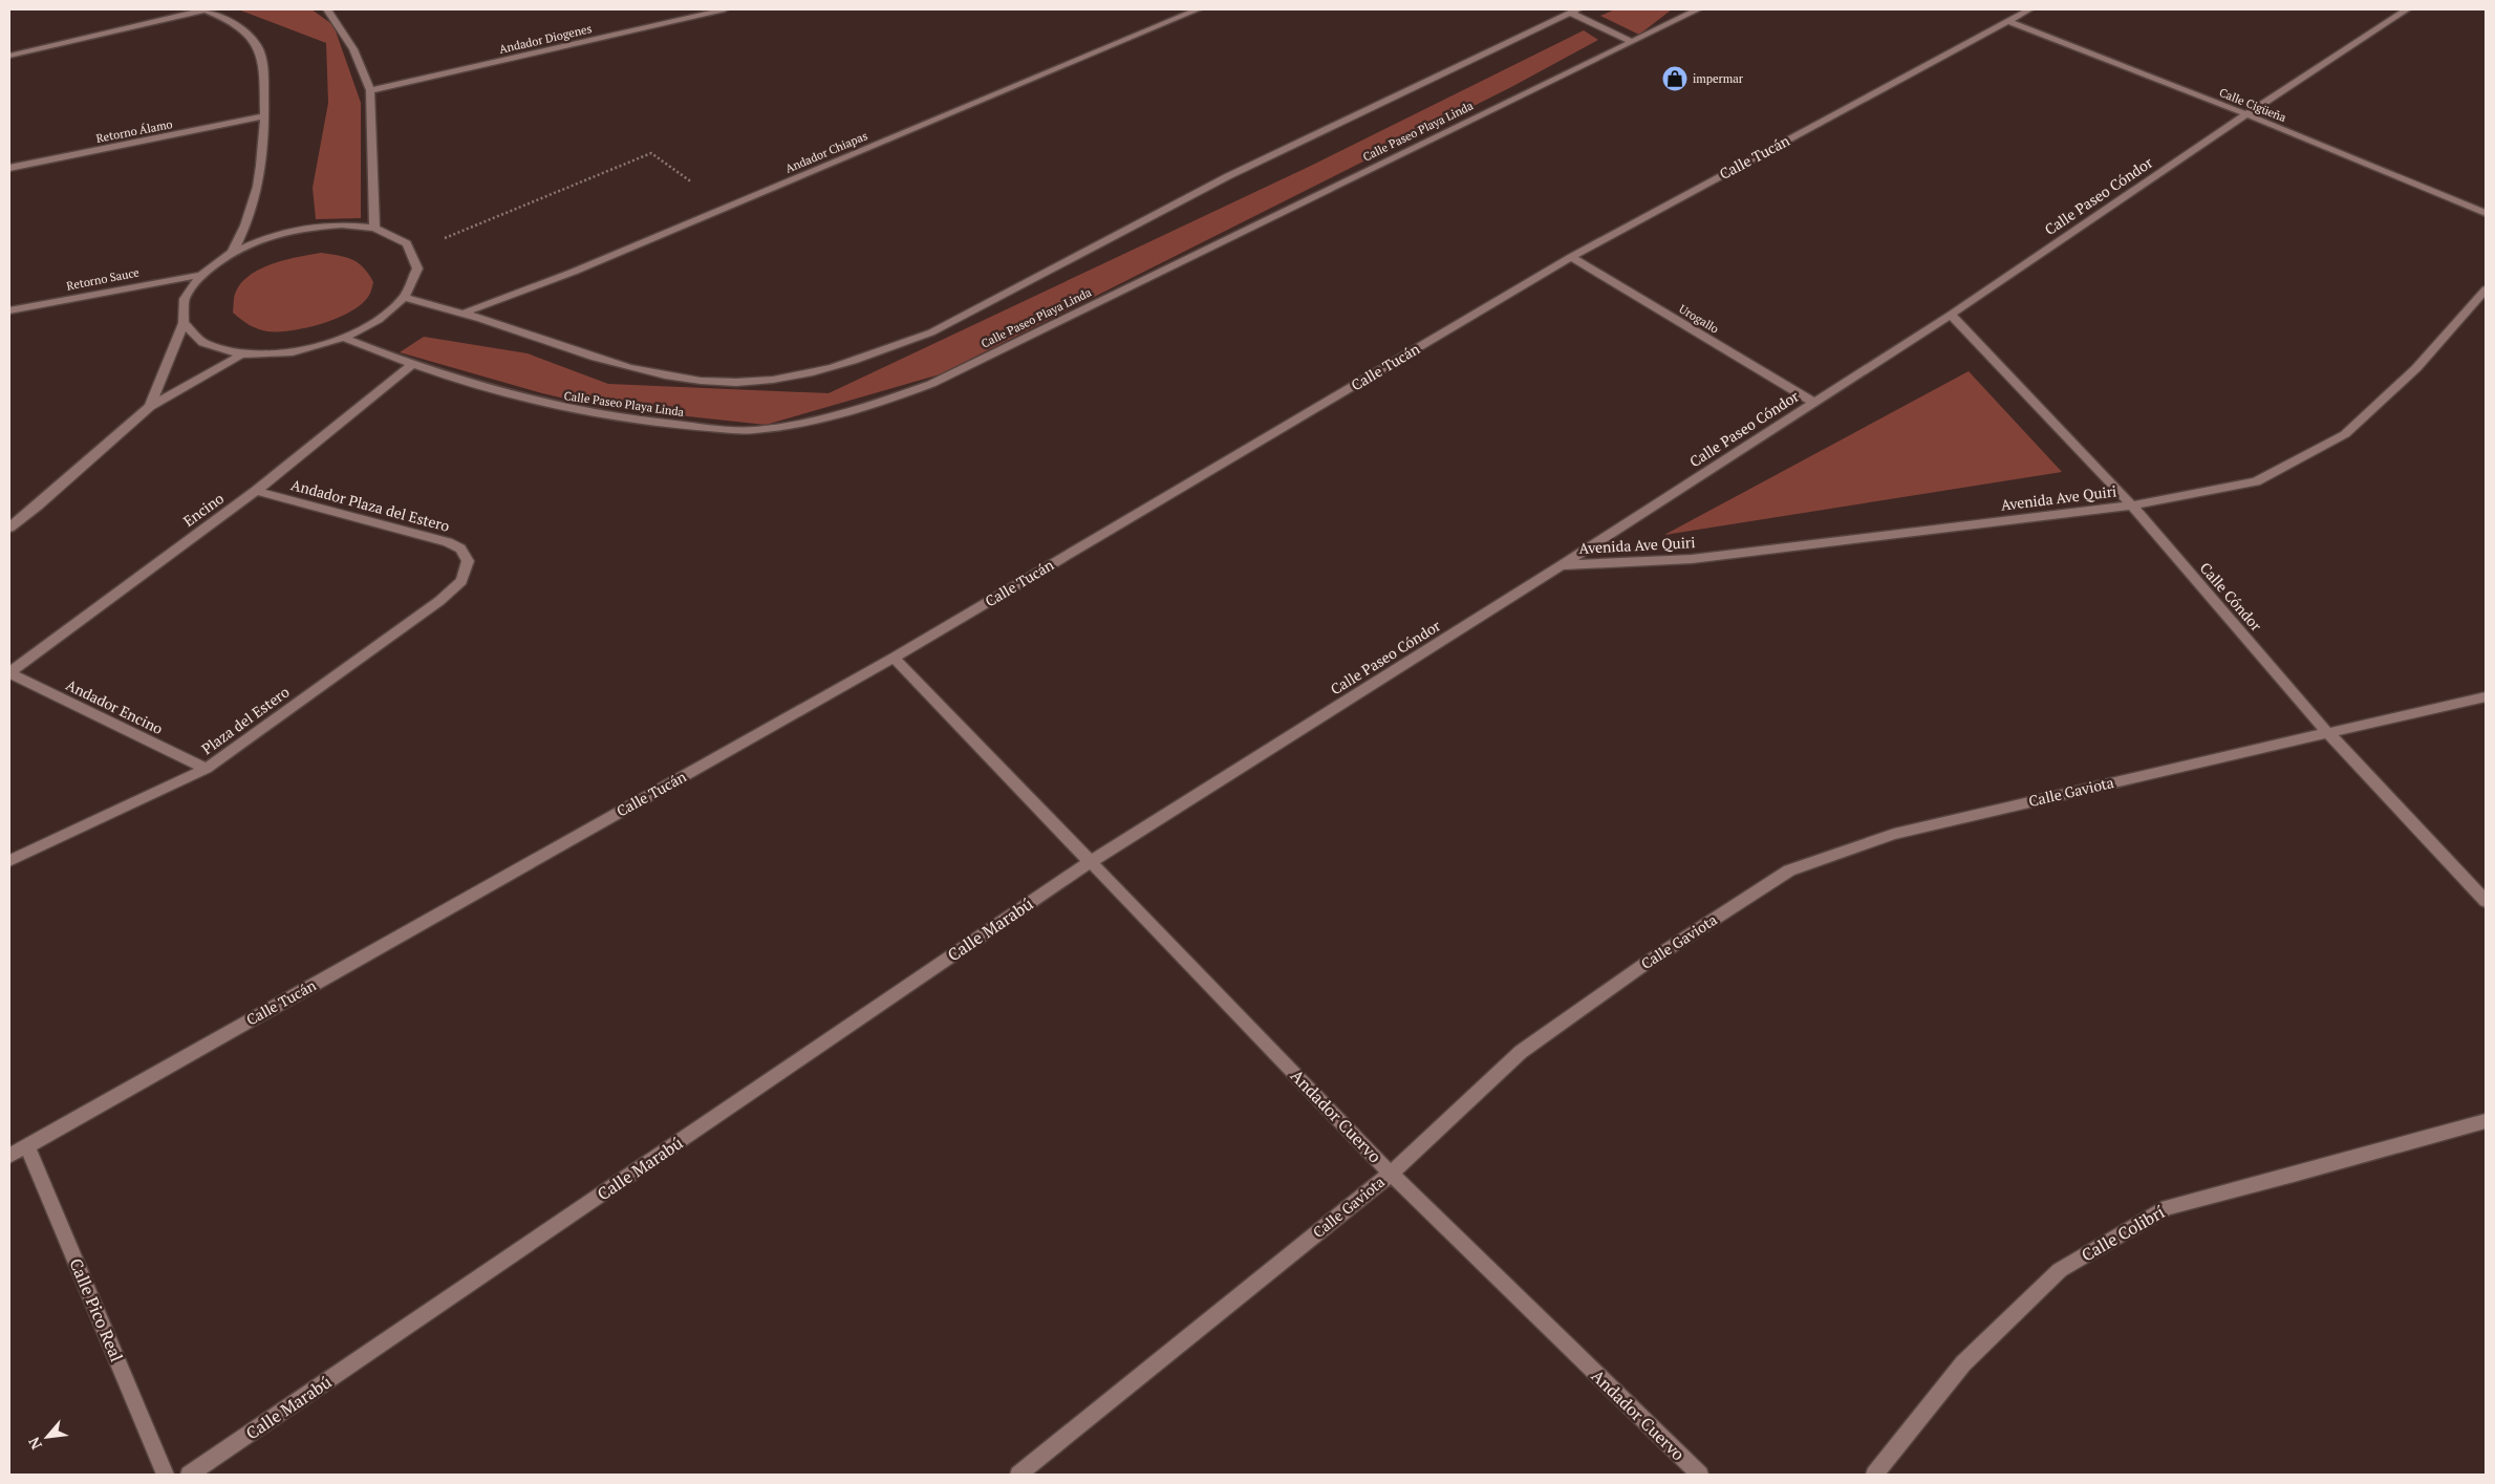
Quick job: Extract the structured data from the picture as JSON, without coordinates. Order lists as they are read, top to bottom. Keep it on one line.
{"streets":{"street":["Andador Diogenes","Calle Cigüeña","Retorno Álamo","Calle Paseo Playa Linda","Andador Chiapas","Calle Tucán","Calle Paseo Cóndor","Retorno Sauce","Urogallo","Avenida Ave Quiri","Andador Plaza del Estero","Encino","Calle Cóndor","Andador Encino","Plaza del Estero","Calle Gaviota","Calle Marabú","Andador Cuervo","Calle Colibrí","Calle Pico Real"]},"crossings":[["Calle Cigüeña","Calle Tucán"],["Calle Cigüeña","Calle Paseo Cóndor"],["Calle Paseo Playa Linda","Encino"],["Calle Tucán","Urogallo"],["Calle Tucán","Andador Cuervo"],["Calle Tucán","Calle Pico Real"],["Calle Paseo Cóndor","Urogallo"],["Calle Paseo Cóndor","Avenida Ave Quiri"],["Calle Paseo Cóndor","Calle Cóndor"],["Calle Paseo Cóndor","Calle Marabú"],["Calle Paseo Cóndor","Andador Cuervo"],["Avenida Ave Quiri","Calle Cóndor"],["Andador Plaza del Estero","Encino"],["Andador Plaza del Estero","Plaza del Estero"],["Encino","Andador Encino"],["Calle Cóndor","Calle Gaviota"],["Andador Encino","Plaza del Estero"],["Calle Gaviota","Andador Cuervo"],["Calle Marabú","Andador Cuervo"]],"places":{"shop":["impermar"]},"north":"bottom left"}
